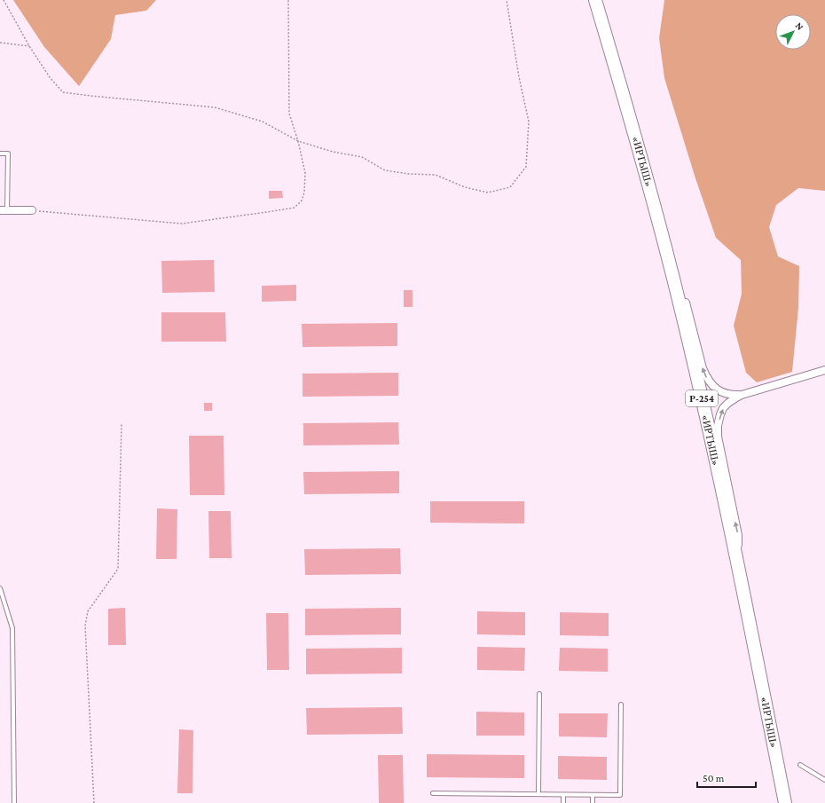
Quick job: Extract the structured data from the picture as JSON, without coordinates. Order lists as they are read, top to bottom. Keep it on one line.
{"streets":{"highway":["«ИРТЫШ»","Р-254"]},"scale_bar":"50 m","north":"top right"}
